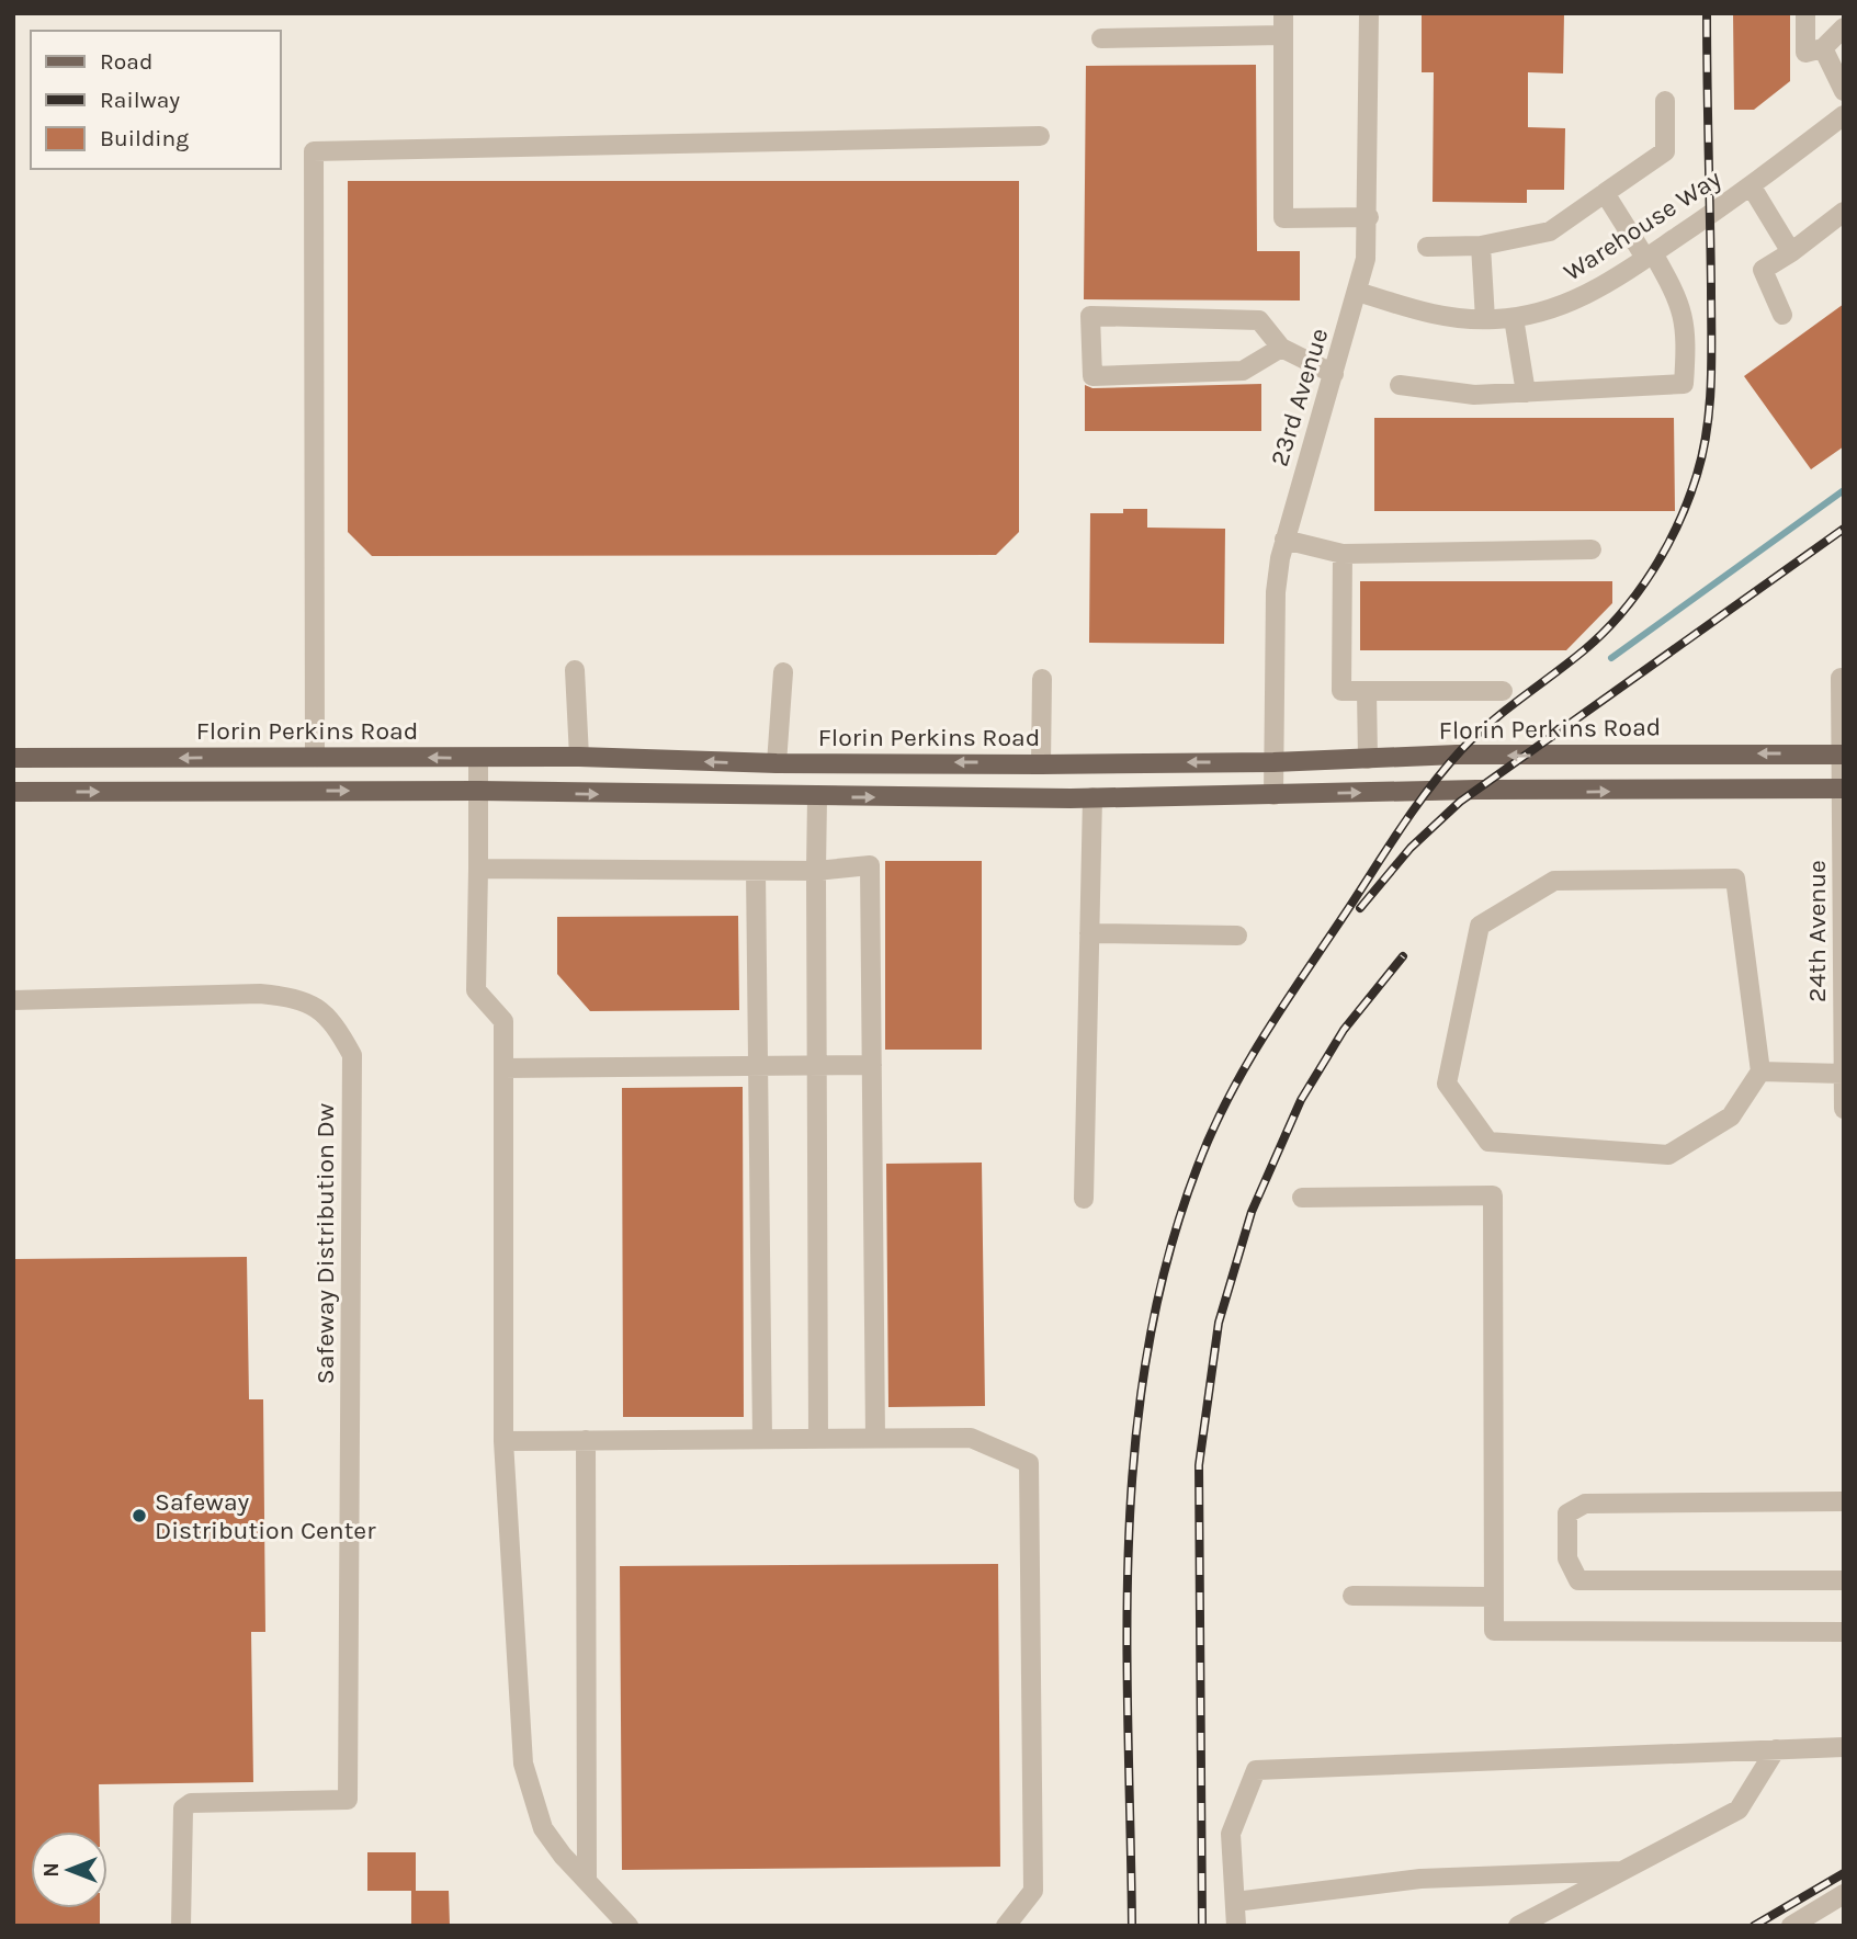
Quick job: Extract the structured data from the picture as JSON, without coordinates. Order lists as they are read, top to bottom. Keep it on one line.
{"streets":{"main road":["Florin Perkins Road"],"street":["Warehouse Way","23rd Avenue","24th Avenue","Safeway Distribution Dw"]},"crossings":[["Warehouse Way","23rd Avenue"],["23rd Avenue","Florin Perkins Road"],["Florin Perkins Road","24th Avenue"]],"places":["Safeway Distribution Center"],"legend":["Road","Railway","Building"],"north":"left"}
